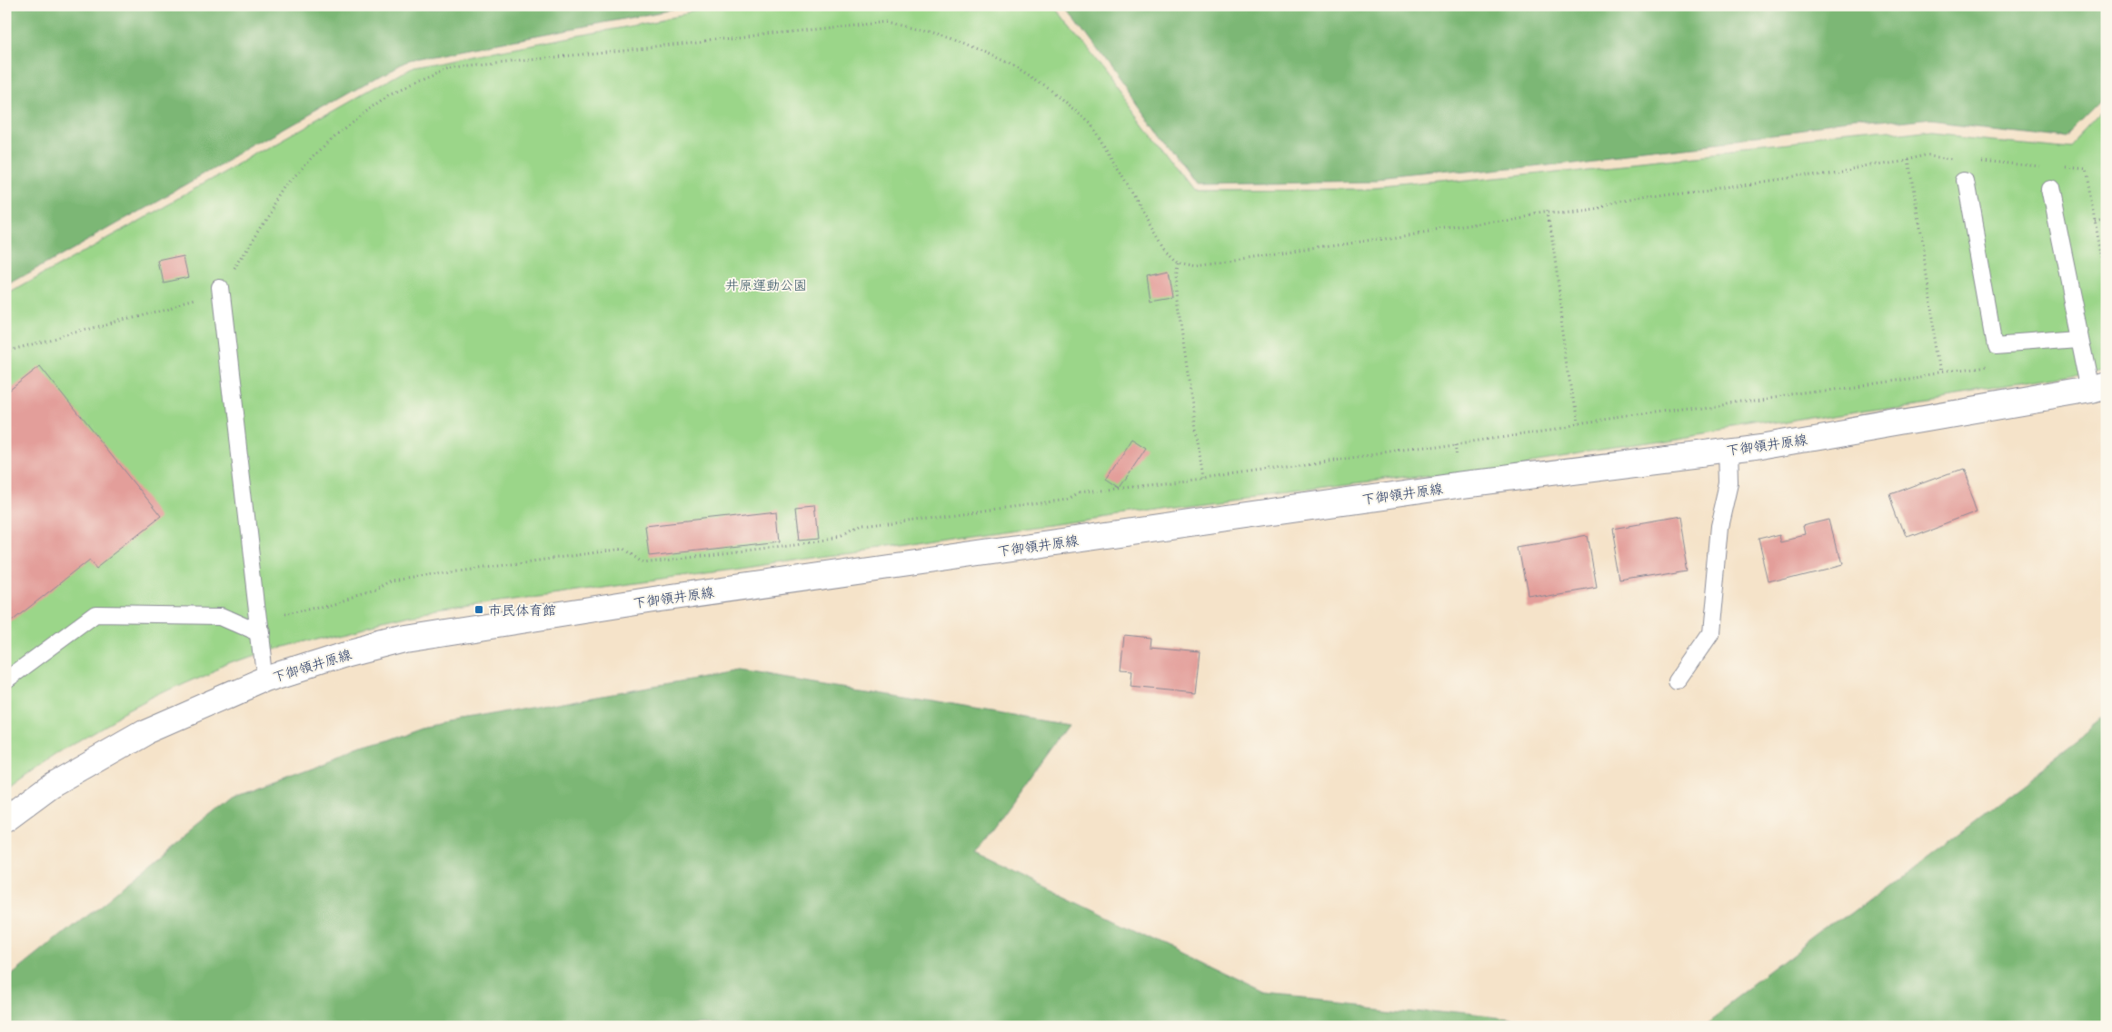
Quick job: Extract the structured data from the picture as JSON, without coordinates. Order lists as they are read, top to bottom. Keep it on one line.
{"streets":{"main road":["下御領井原線"]},"parks":["井原運動公園"],"places":{"transit":["市民体育館"]}}
